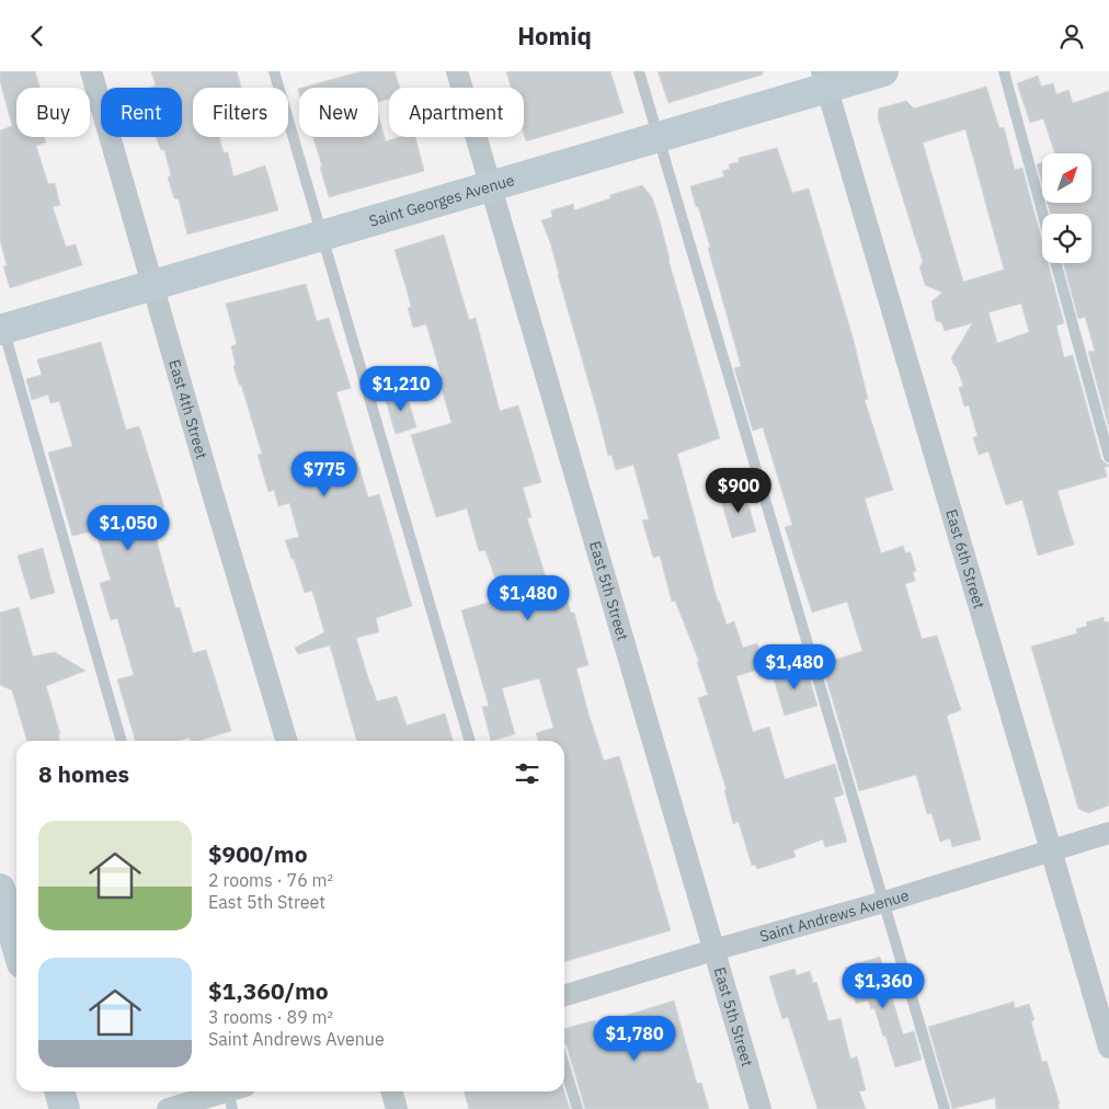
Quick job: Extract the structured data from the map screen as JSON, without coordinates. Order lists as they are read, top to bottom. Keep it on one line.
{"streets":{"street":["Saint Georges Avenue","East 4th Street","East 6th Street","East 5th Street","Saint Andrews Avenue"]},"crossings":[["Saint Georges Avenue","East 4th Street"],["Saint Georges Avenue","East 6th Street"],["Saint Georges Avenue","East 5th Street"],["East 6th Street","Saint Andrews Avenue"],["East 5th Street","Saint Andrews Avenue"]],"north":"top right","page":{"header":"Homiq","chip":["Buy","Rent","Filters","New","Apartment"],"price":["$1,210","$775","$900","$1,050","$1,480","$1,480","$1,360","$1,780"],"heading":"8 homes","list":[{"name":"$900/mo","note":"2 rooms · 76 m² · East 5th Street"},{"name":"$1,360/mo","note":"3 rooms · 89 m² · Saint Andrews Avenue"}]}}
